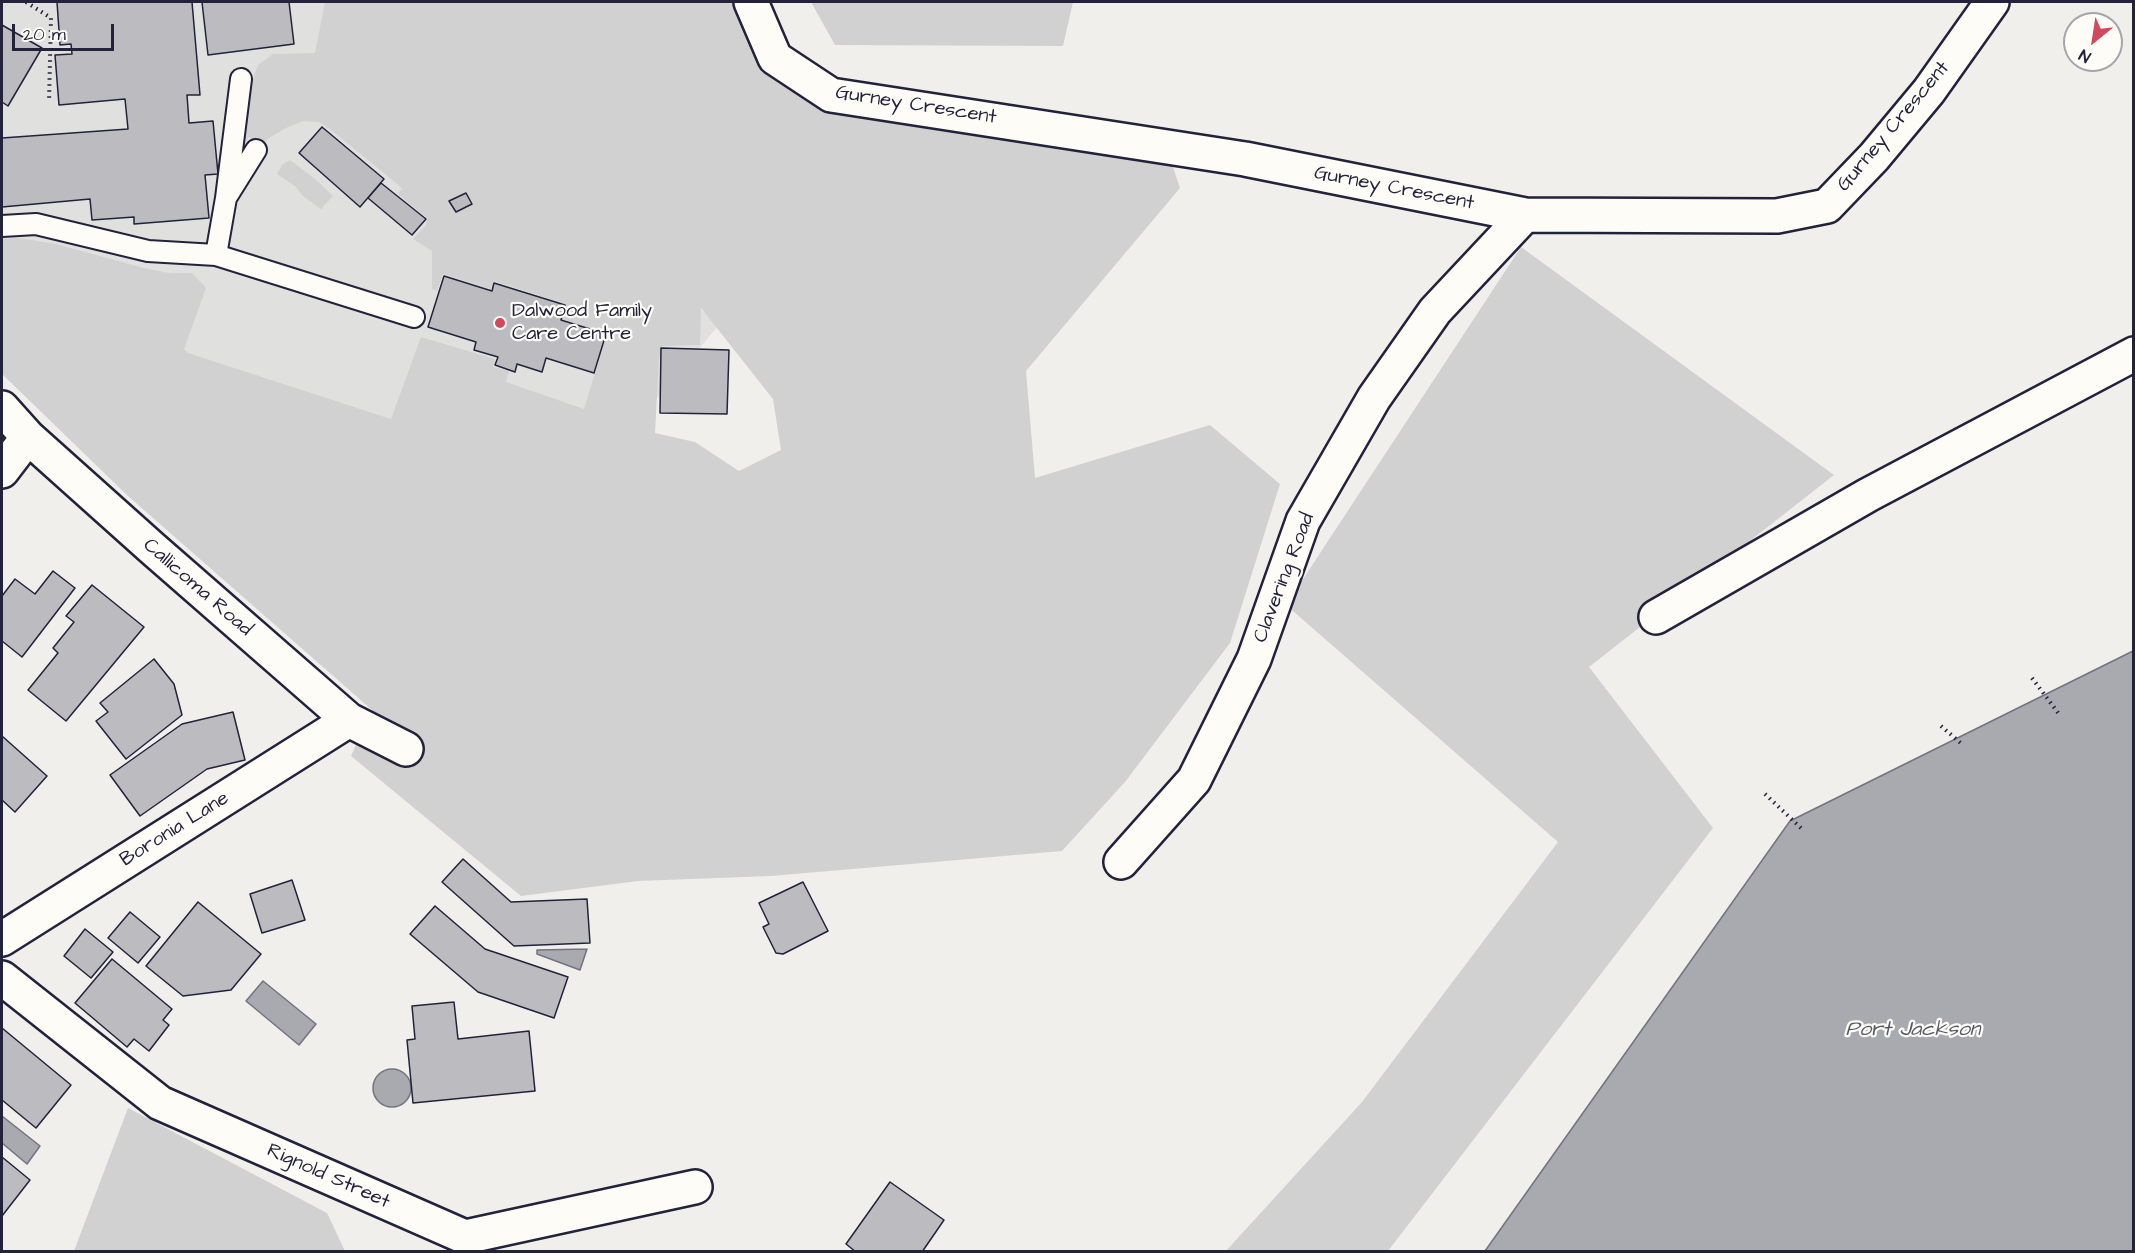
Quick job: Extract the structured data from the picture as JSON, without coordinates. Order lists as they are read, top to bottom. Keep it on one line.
{"streets":{"street":["Gurney Crescent","Clavering Road","Callicoma Road","Boronia Lane","Rignold Street"]},"crossings":[["Gurney Crescent","Clavering Road"],["Callicoma Road","Boronia Lane"]],"water":["Port Jackson"],"places":["Dalwood Family Care Centre"],"scale_bar":"20 m","north":"bottom left"}
